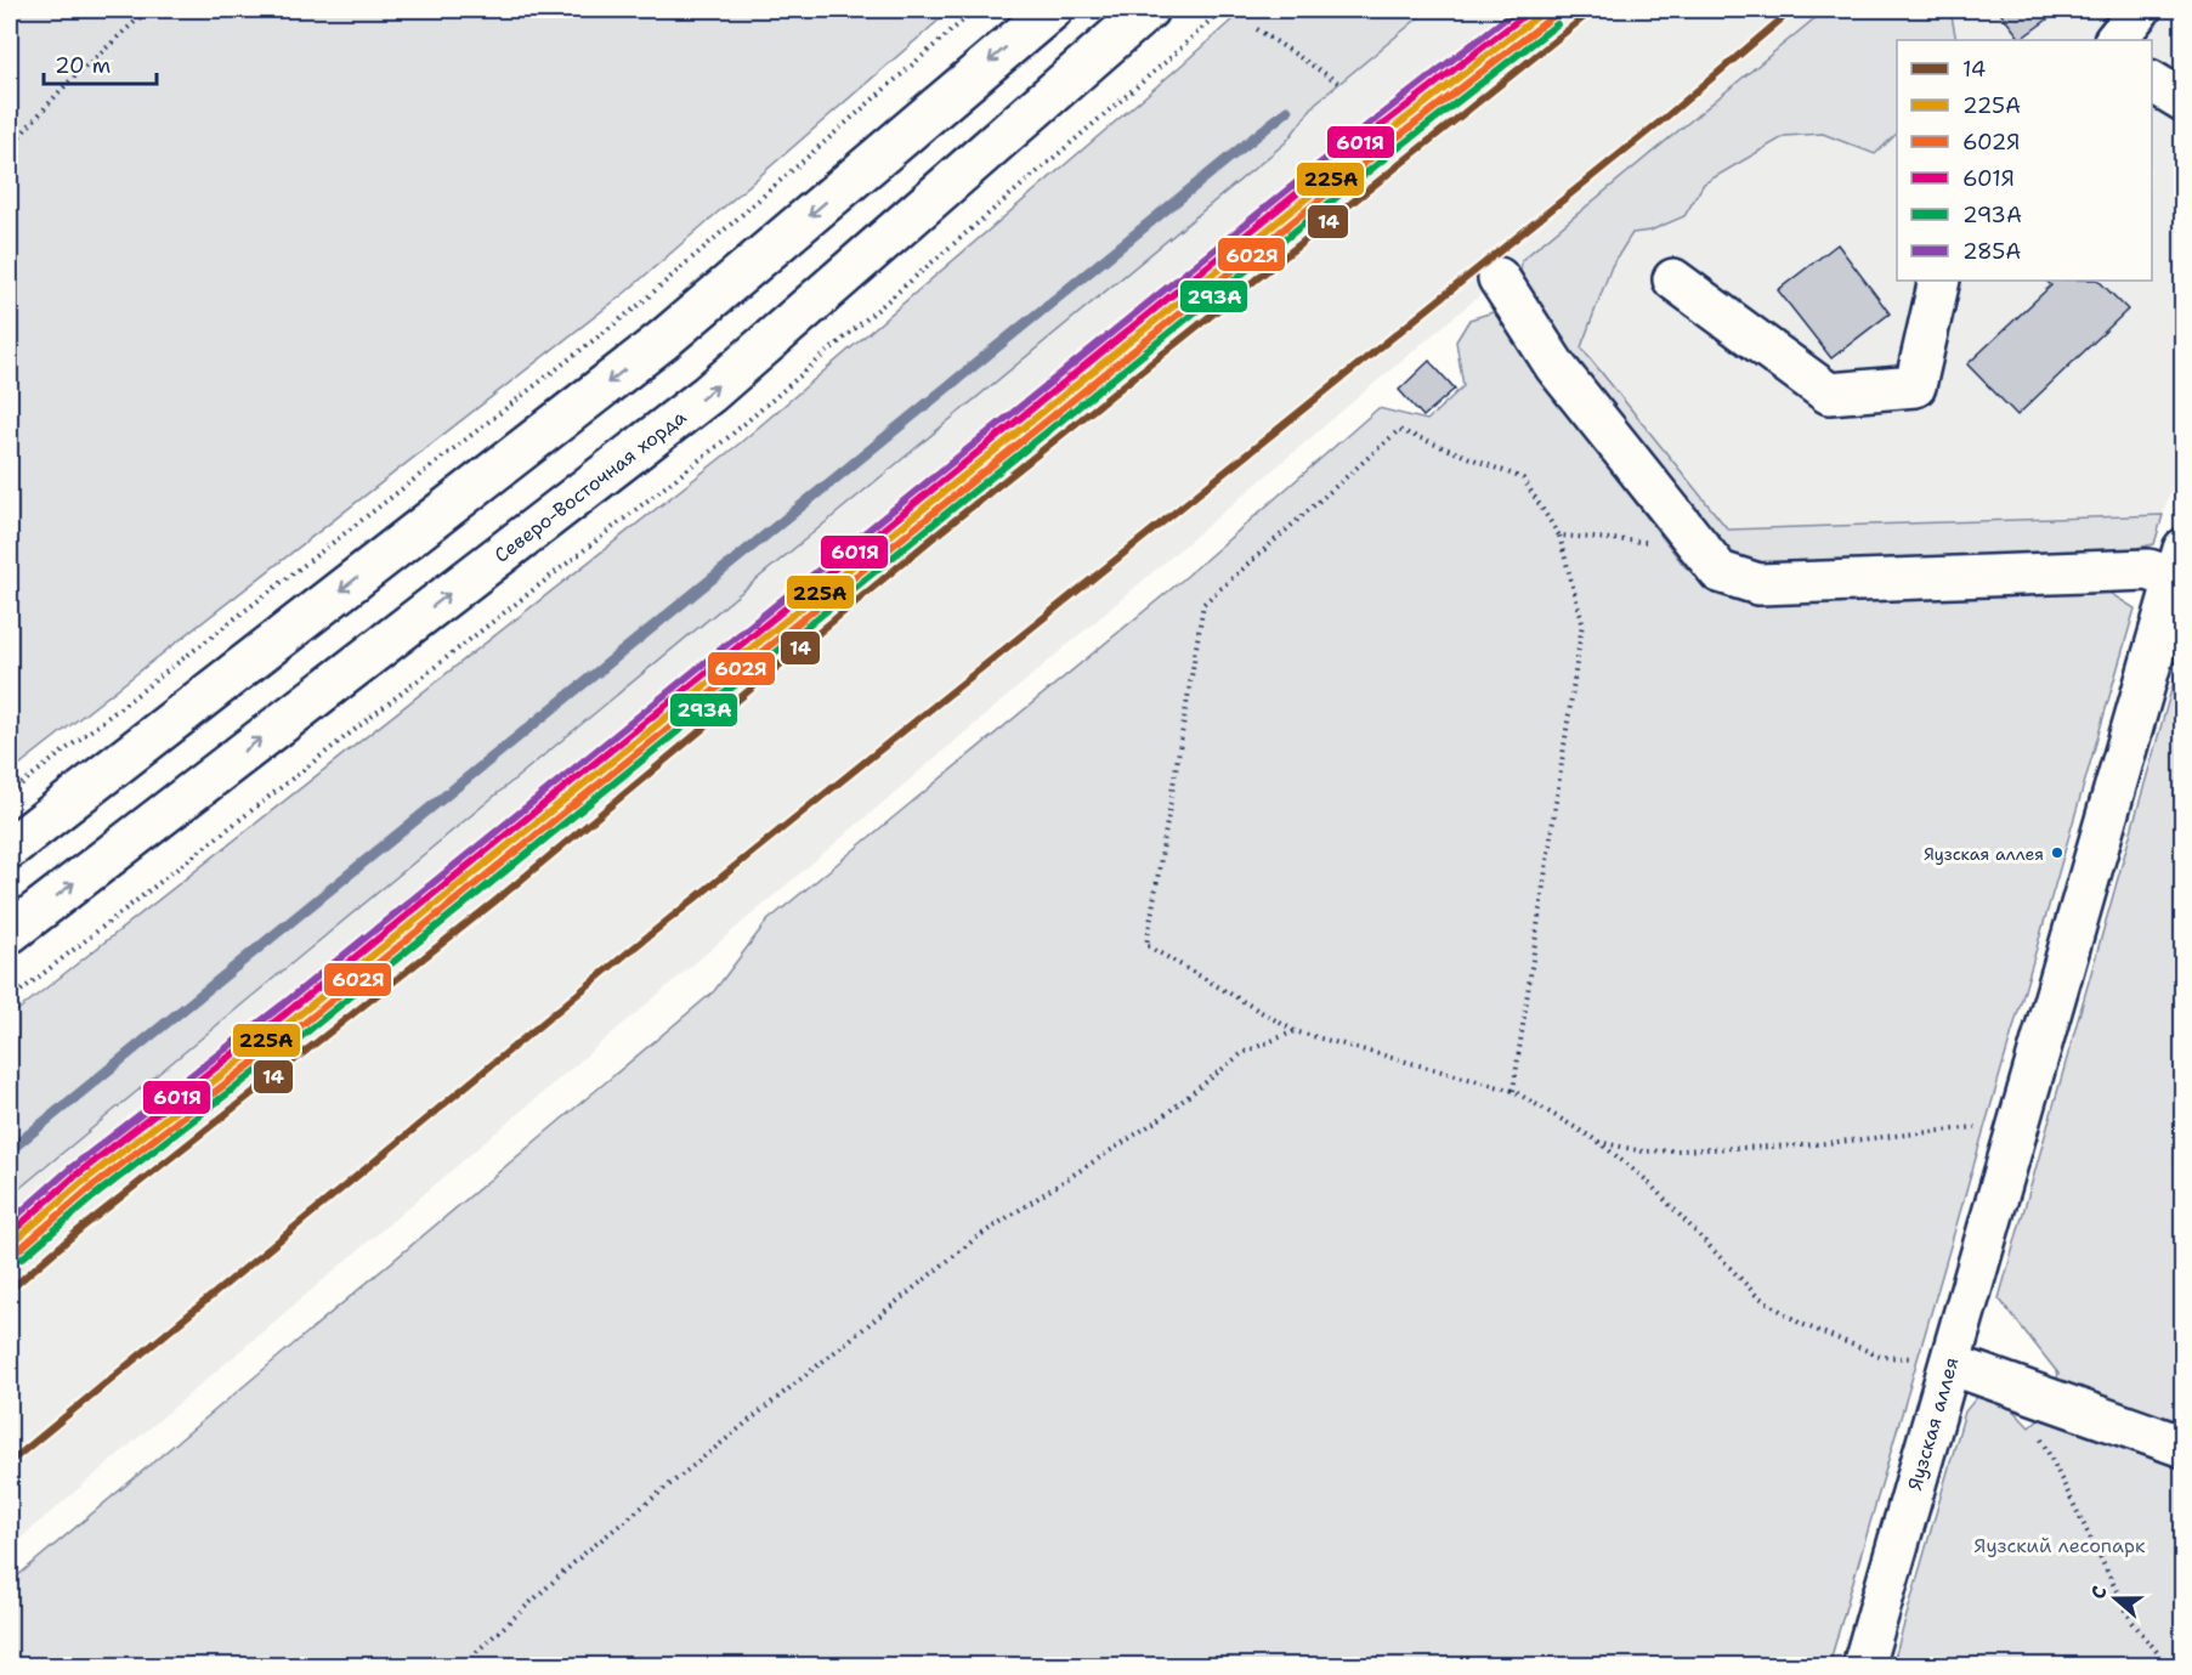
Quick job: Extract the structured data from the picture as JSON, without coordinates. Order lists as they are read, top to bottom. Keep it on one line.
{"streets":{"main road":["Северо-Восточная хорда","Яузская аллея"]},"parks":["Яузский лесопарк"],"places":["Яузская аллея"],"lines":["transit line 14","transit line 225А","transit line 601Я","transit line 285А","transit line 602Я","transit line 293А"],"legend":["14","225А","602Я","601Я","293А","285А"],"scale_bar":"20 m","north":"left"}
